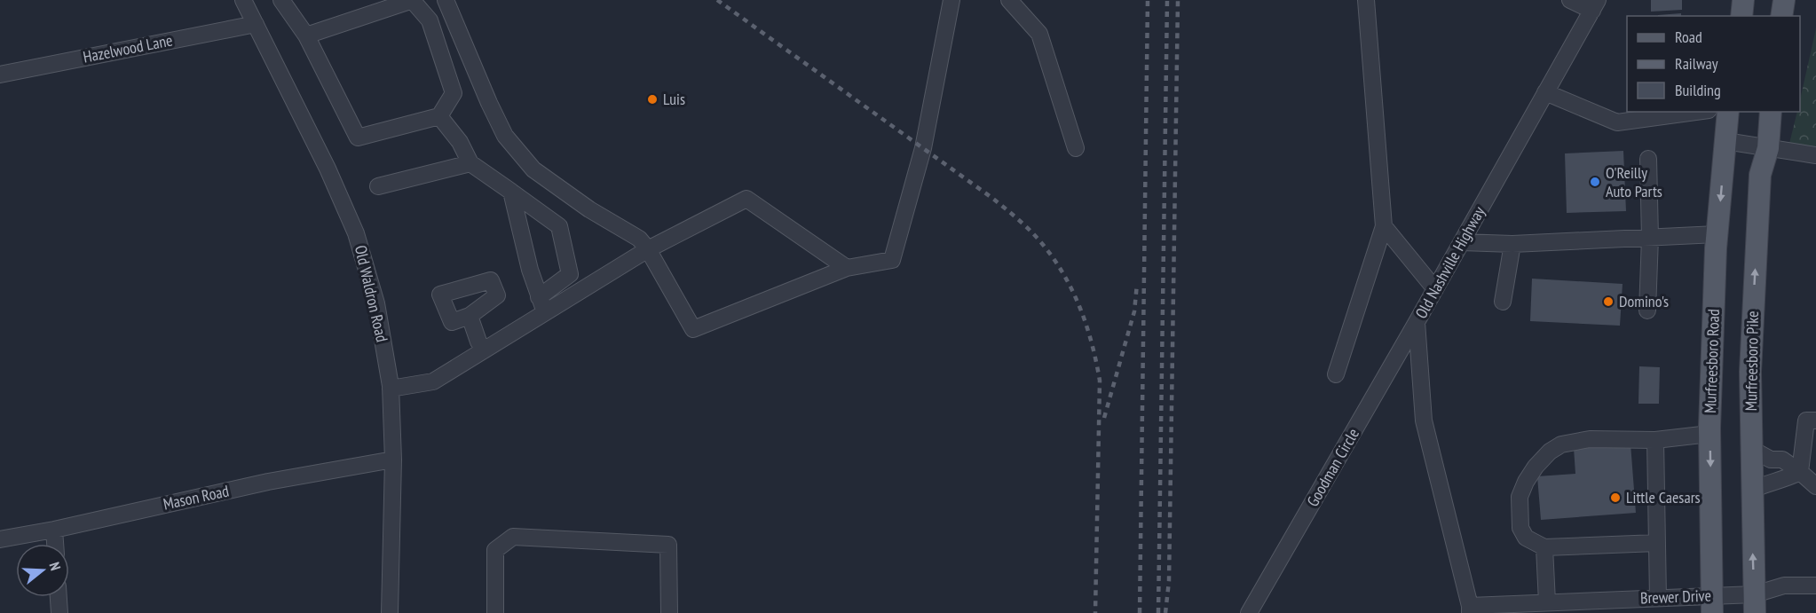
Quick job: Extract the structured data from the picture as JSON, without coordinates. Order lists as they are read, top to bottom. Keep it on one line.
{"streets":{"main road":["Murfreesboro Road","Murfreesboro Pike"],"street":["Hazelwood Lane","Old Nashville Highway","Old Waldron Road","Goodman Circle","Mason Road","Brewer Drive"]},"crossings":[["Hazelwood Lane","Old Waldron Road"],["Old Nashville Highway","Goodman Circle"],["Old Nashville Highway","Brewer Drive"],["Old Waldron Road","Mason Road"],["Murfreesboro Road","Brewer Drive"],["Murfreesboro Pike","Brewer Drive"]],"one_way":["Murfreesboro Road","Murfreesboro Pike"],"places":["Luis","O'Reilly Auto Parts","Domino's","Little Caesars"],"legend":["Road","Railway","Building"],"north":"right"}
